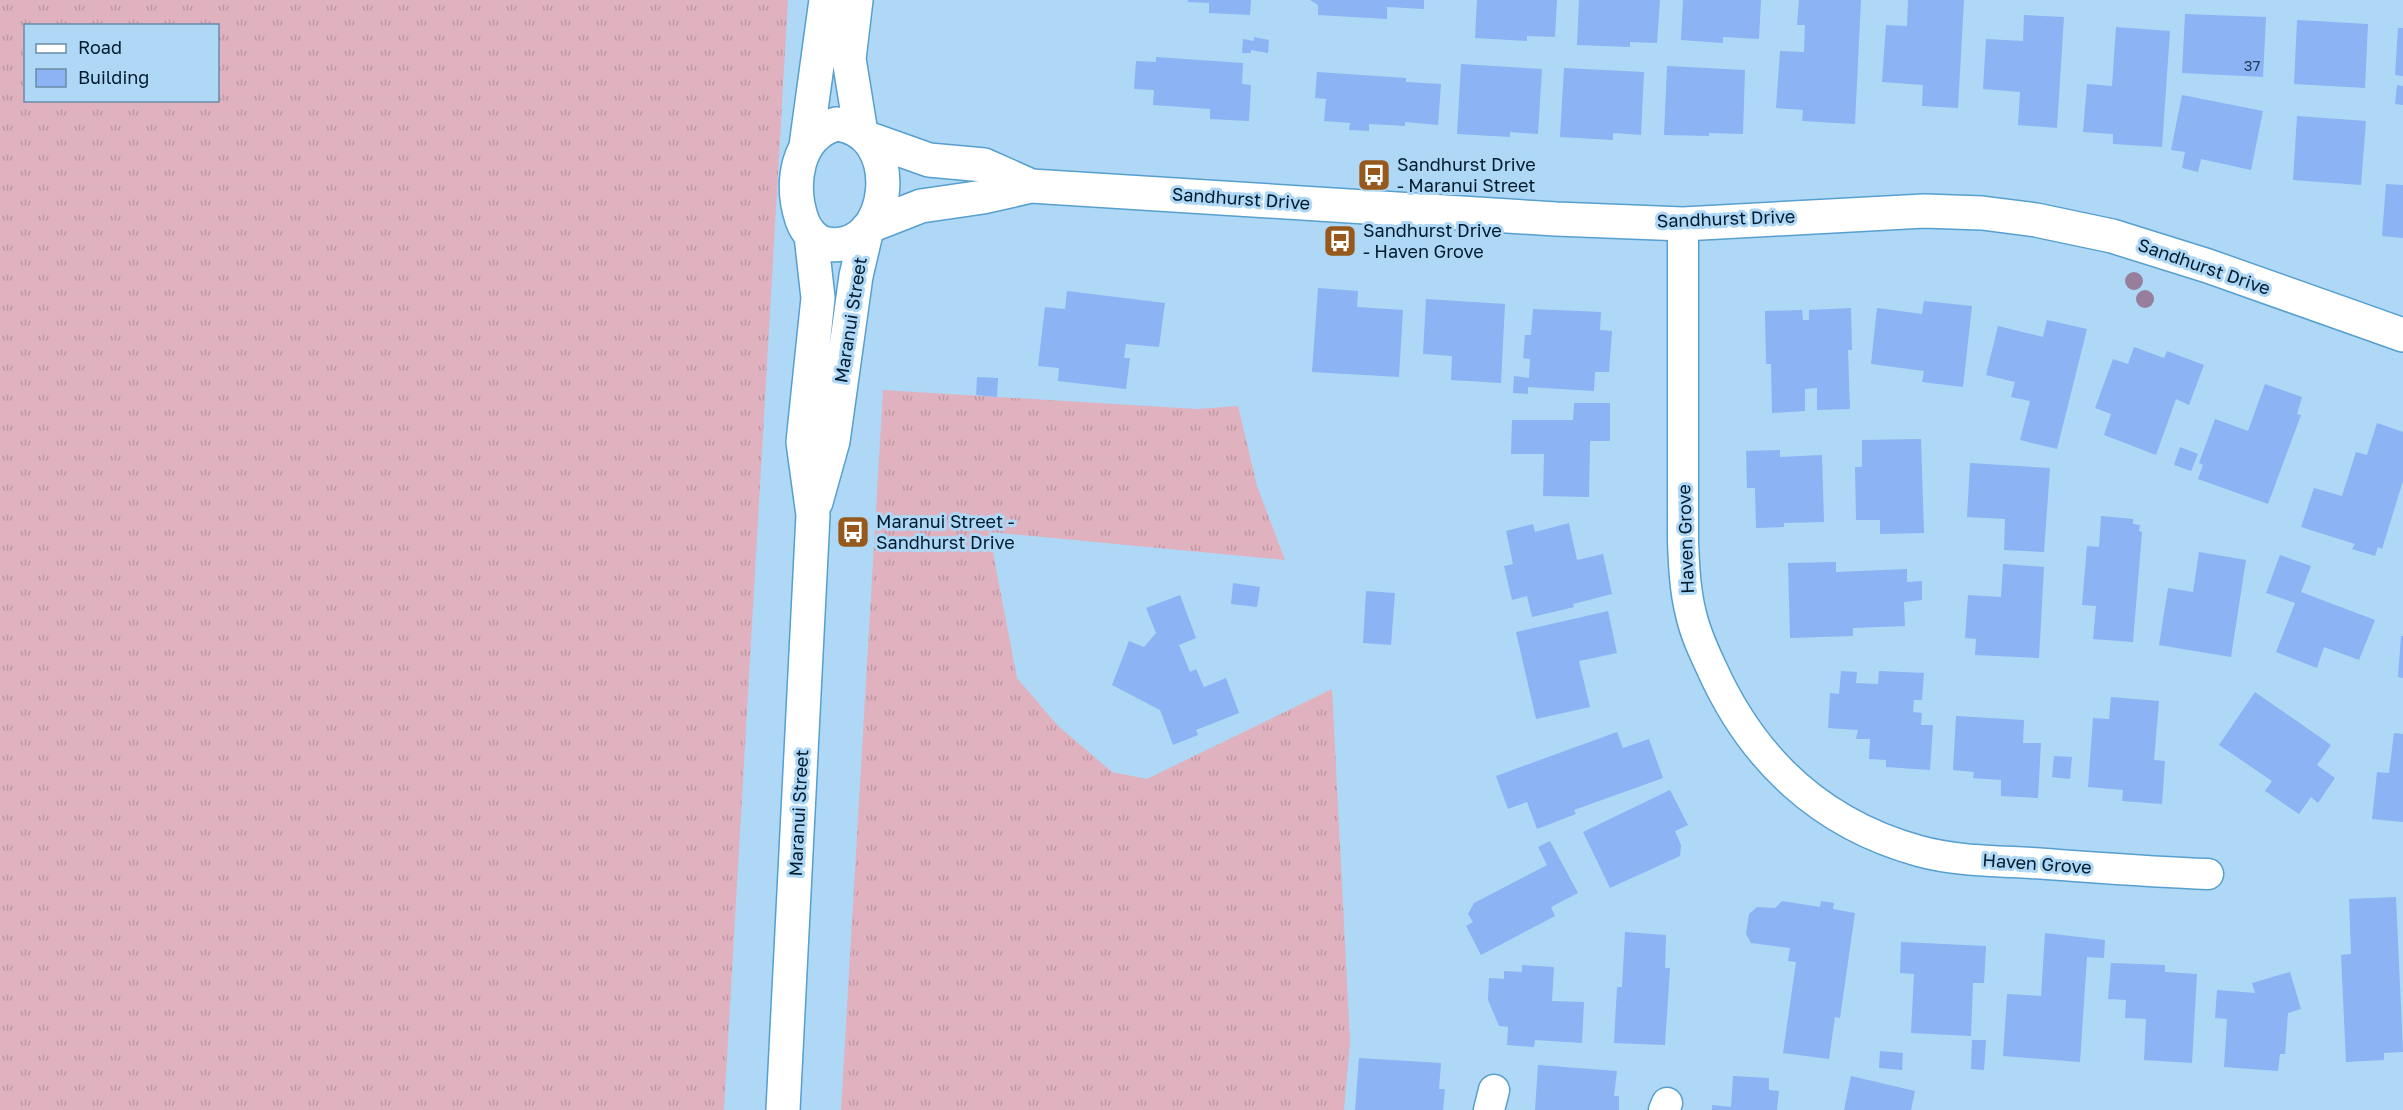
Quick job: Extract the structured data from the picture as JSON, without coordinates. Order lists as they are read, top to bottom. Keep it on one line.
{"streets":{"main road":["Sandhurst Drive","Maranui Street"],"street":["Haven Grove"]},"crossings":[["Sandhurst Drive","Maranui Street"],["Sandhurst Drive","Haven Grove"]],"places":{"bus stop":["Sandhurst Drive - Maranui Street","Sandhurst Drive - Haven Grove","Maranui Street - Sandhurst Drive"]},"house_numbers":["37"],"legend":["Road","Building"]}
